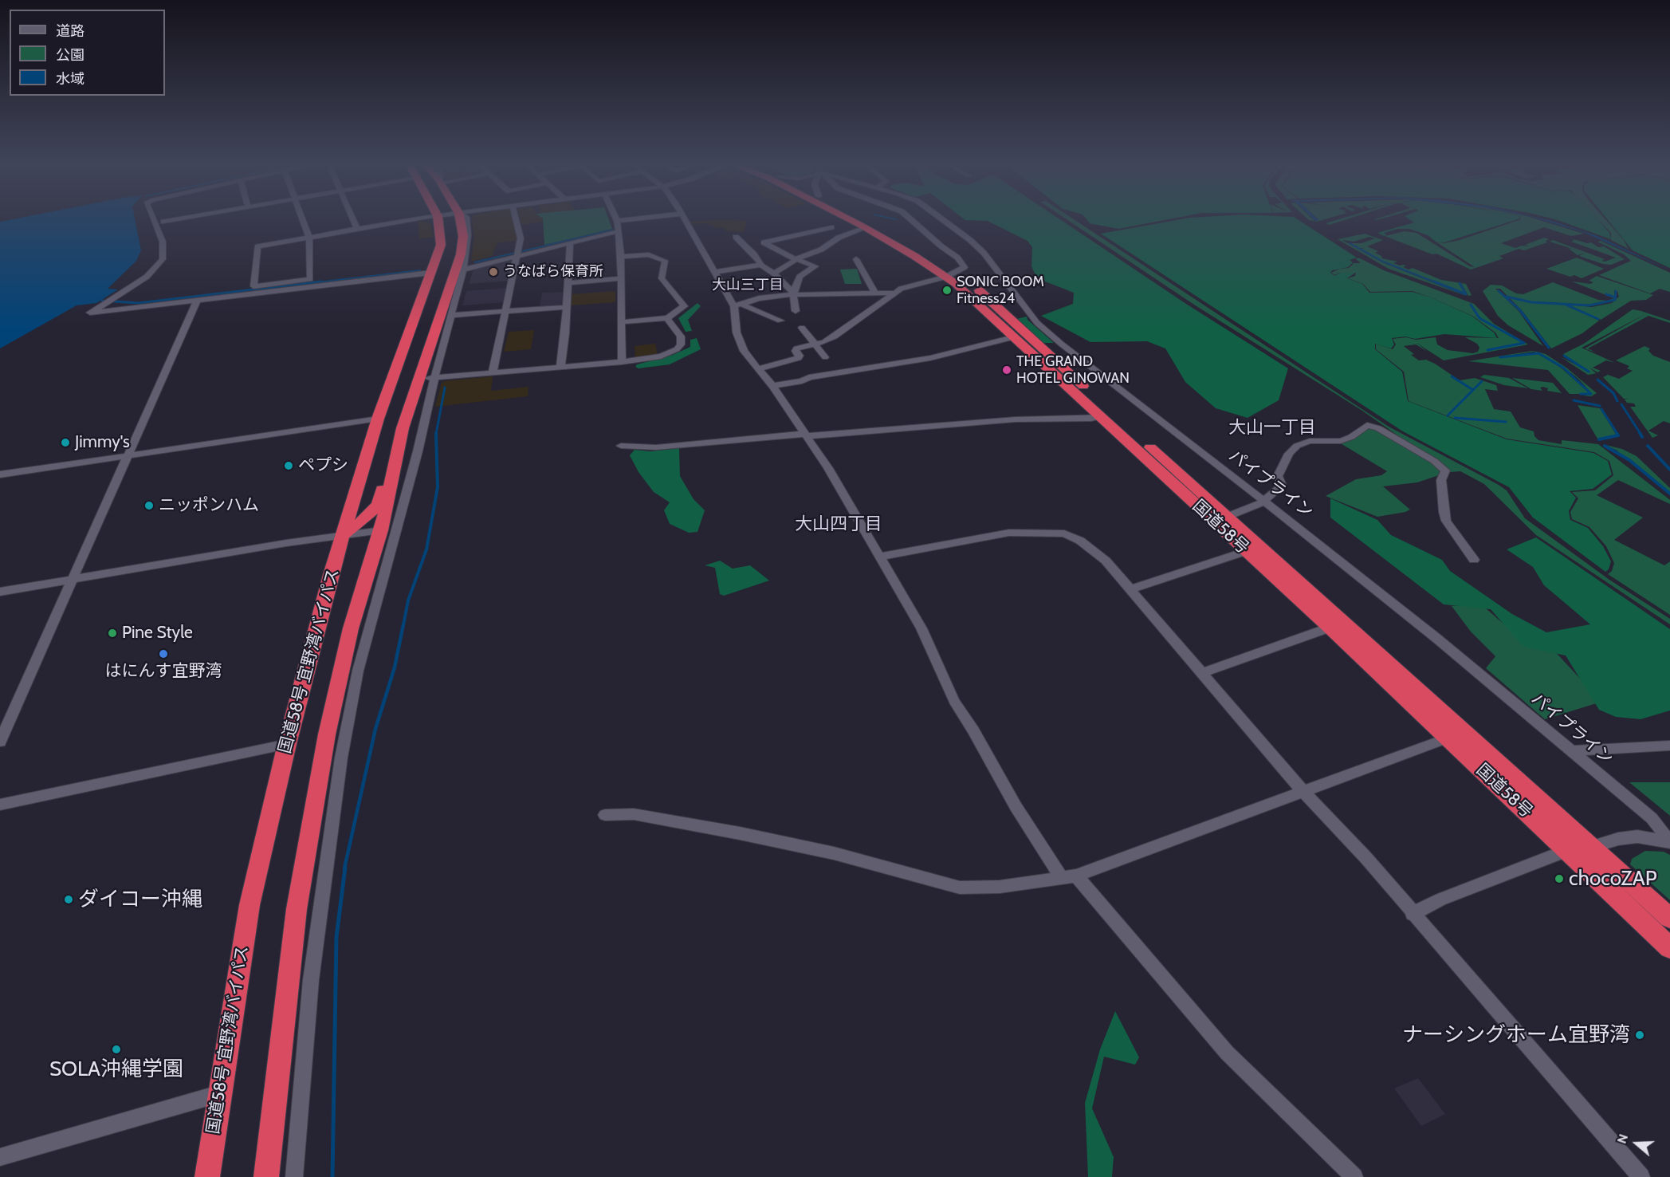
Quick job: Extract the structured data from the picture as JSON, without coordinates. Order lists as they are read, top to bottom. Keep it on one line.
{"streets":{"highway":["国道58号","国道58号 宜野湾バイパス"],"street":["パイプライン"]},"districts":["大山三丁目","大山一丁目","大山四丁目"],"places":["うなばら保育所","SONIC BOOM Fitness24","THE GRAND HOTEL GINOWAN","Jimmy's","ペプシ","ニッポンハム","Pine Style","はにんす宜野湾","chocoZAP","ダイコー沖縄","ナーシングホーム宜野湾","SOLA沖縄学園"],"legend":["道路","公園","水域"],"north":"left"}
